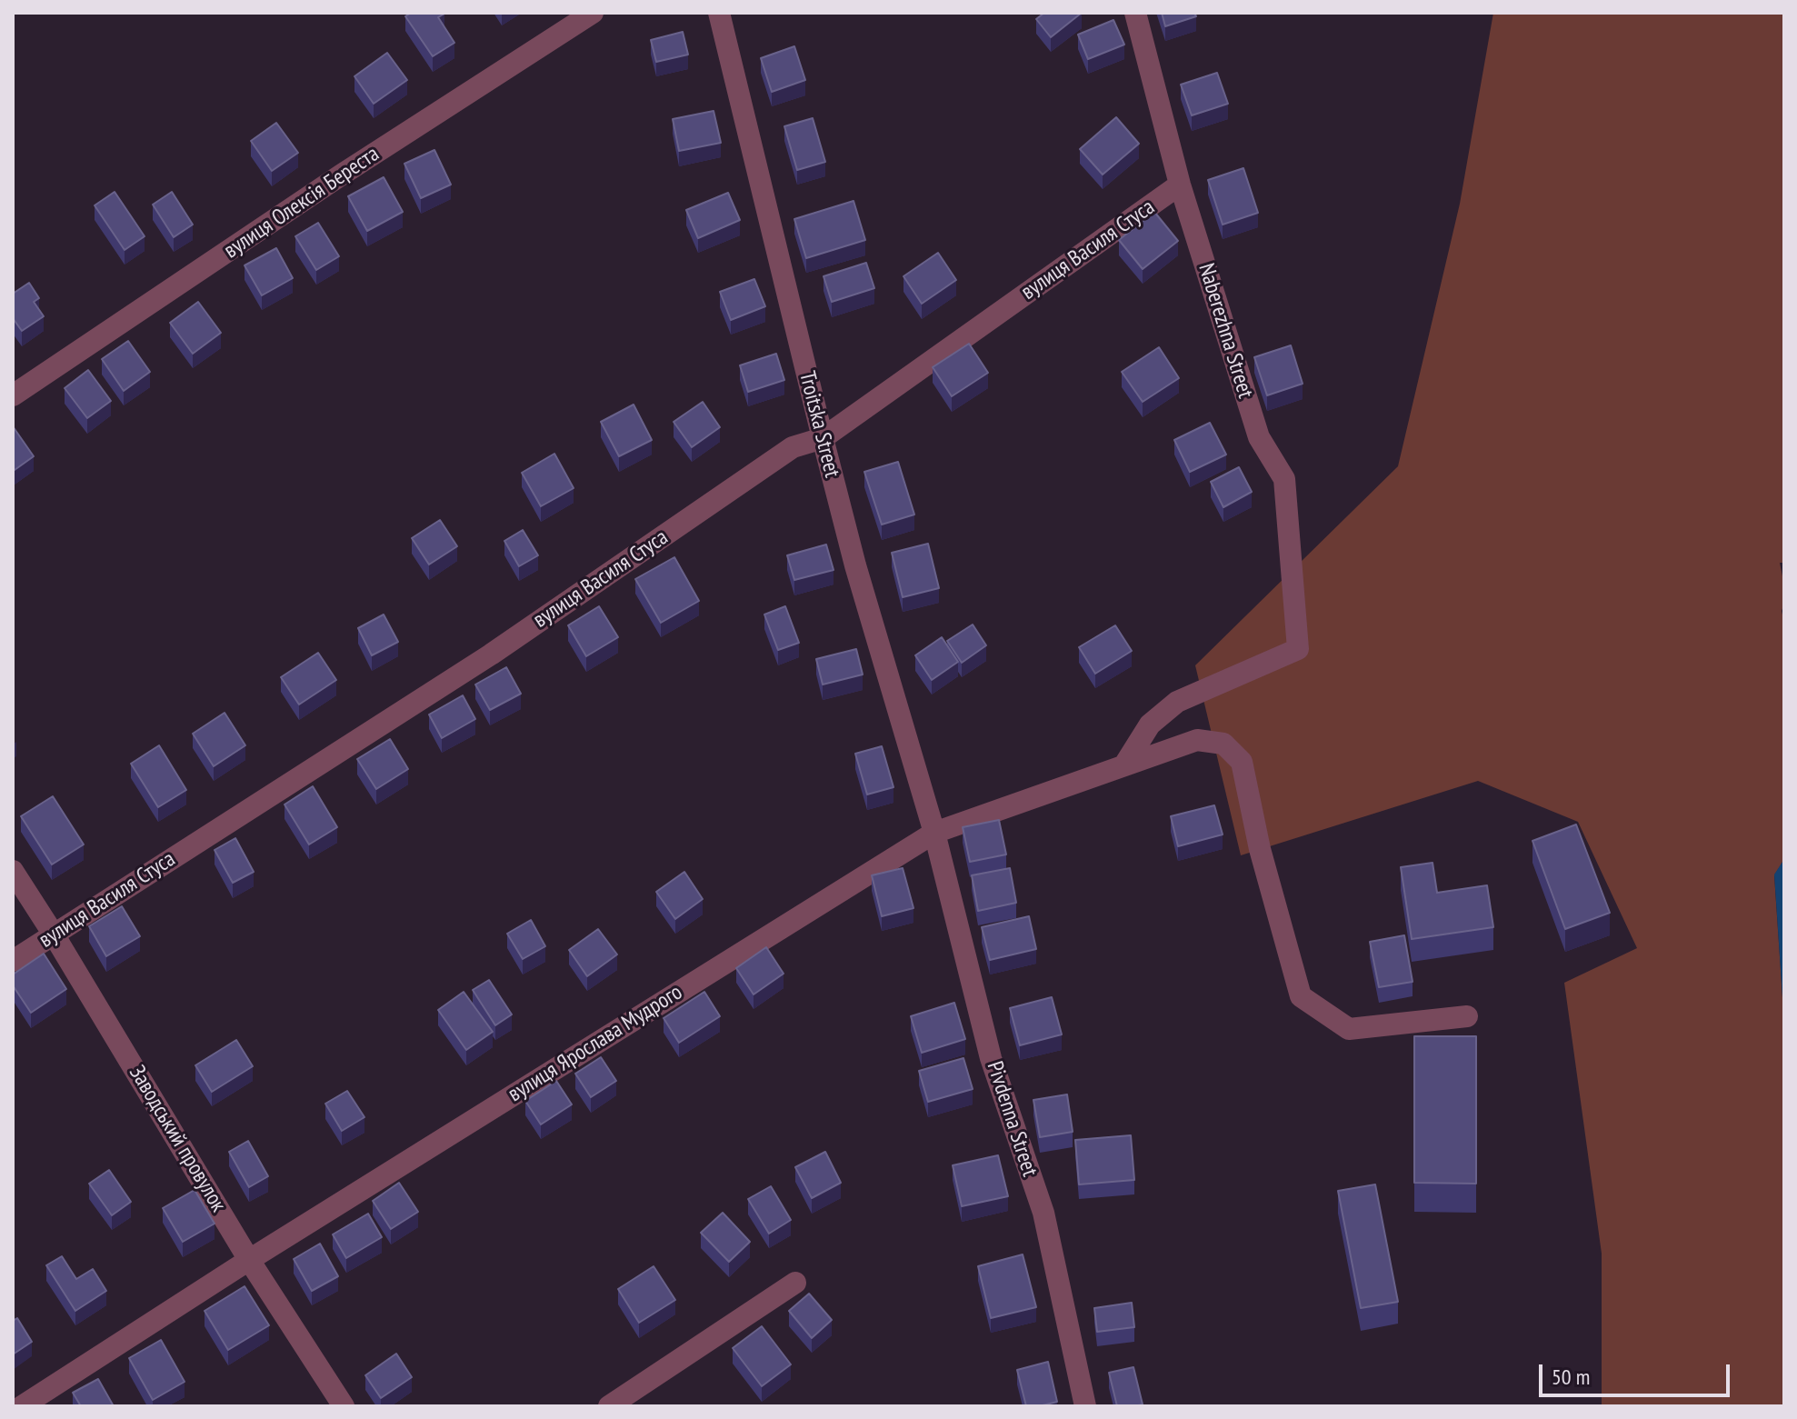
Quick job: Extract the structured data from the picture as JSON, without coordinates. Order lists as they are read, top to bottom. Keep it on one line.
{"streets":{"street":["вулиця Олексія Береста","вулиця Василя Стуса","Naberezhna Street","Troitska Street","вулиця Ярослава Мудрого","Pivdenna Street","Заводський провулок"]},"crossings":[["вулиця Василя Стуса","Naberezhna Street"],["вулиця Василя Стуса","Troitska Street"],["вулиця Василя Стуса","Заводський провулок"],["Naberezhna Street","вулиця Ярослава Мудрого"],["Troitska Street","вулиця Ярослава Мудрого"],["Troitska Street","Pivdenna Street"],["вулиця Ярослава Мудрого","Pivdenna Street"],["вулиця Ярослава Мудрого","Заводський провулок"]],"scale_bar":"50 m"}
